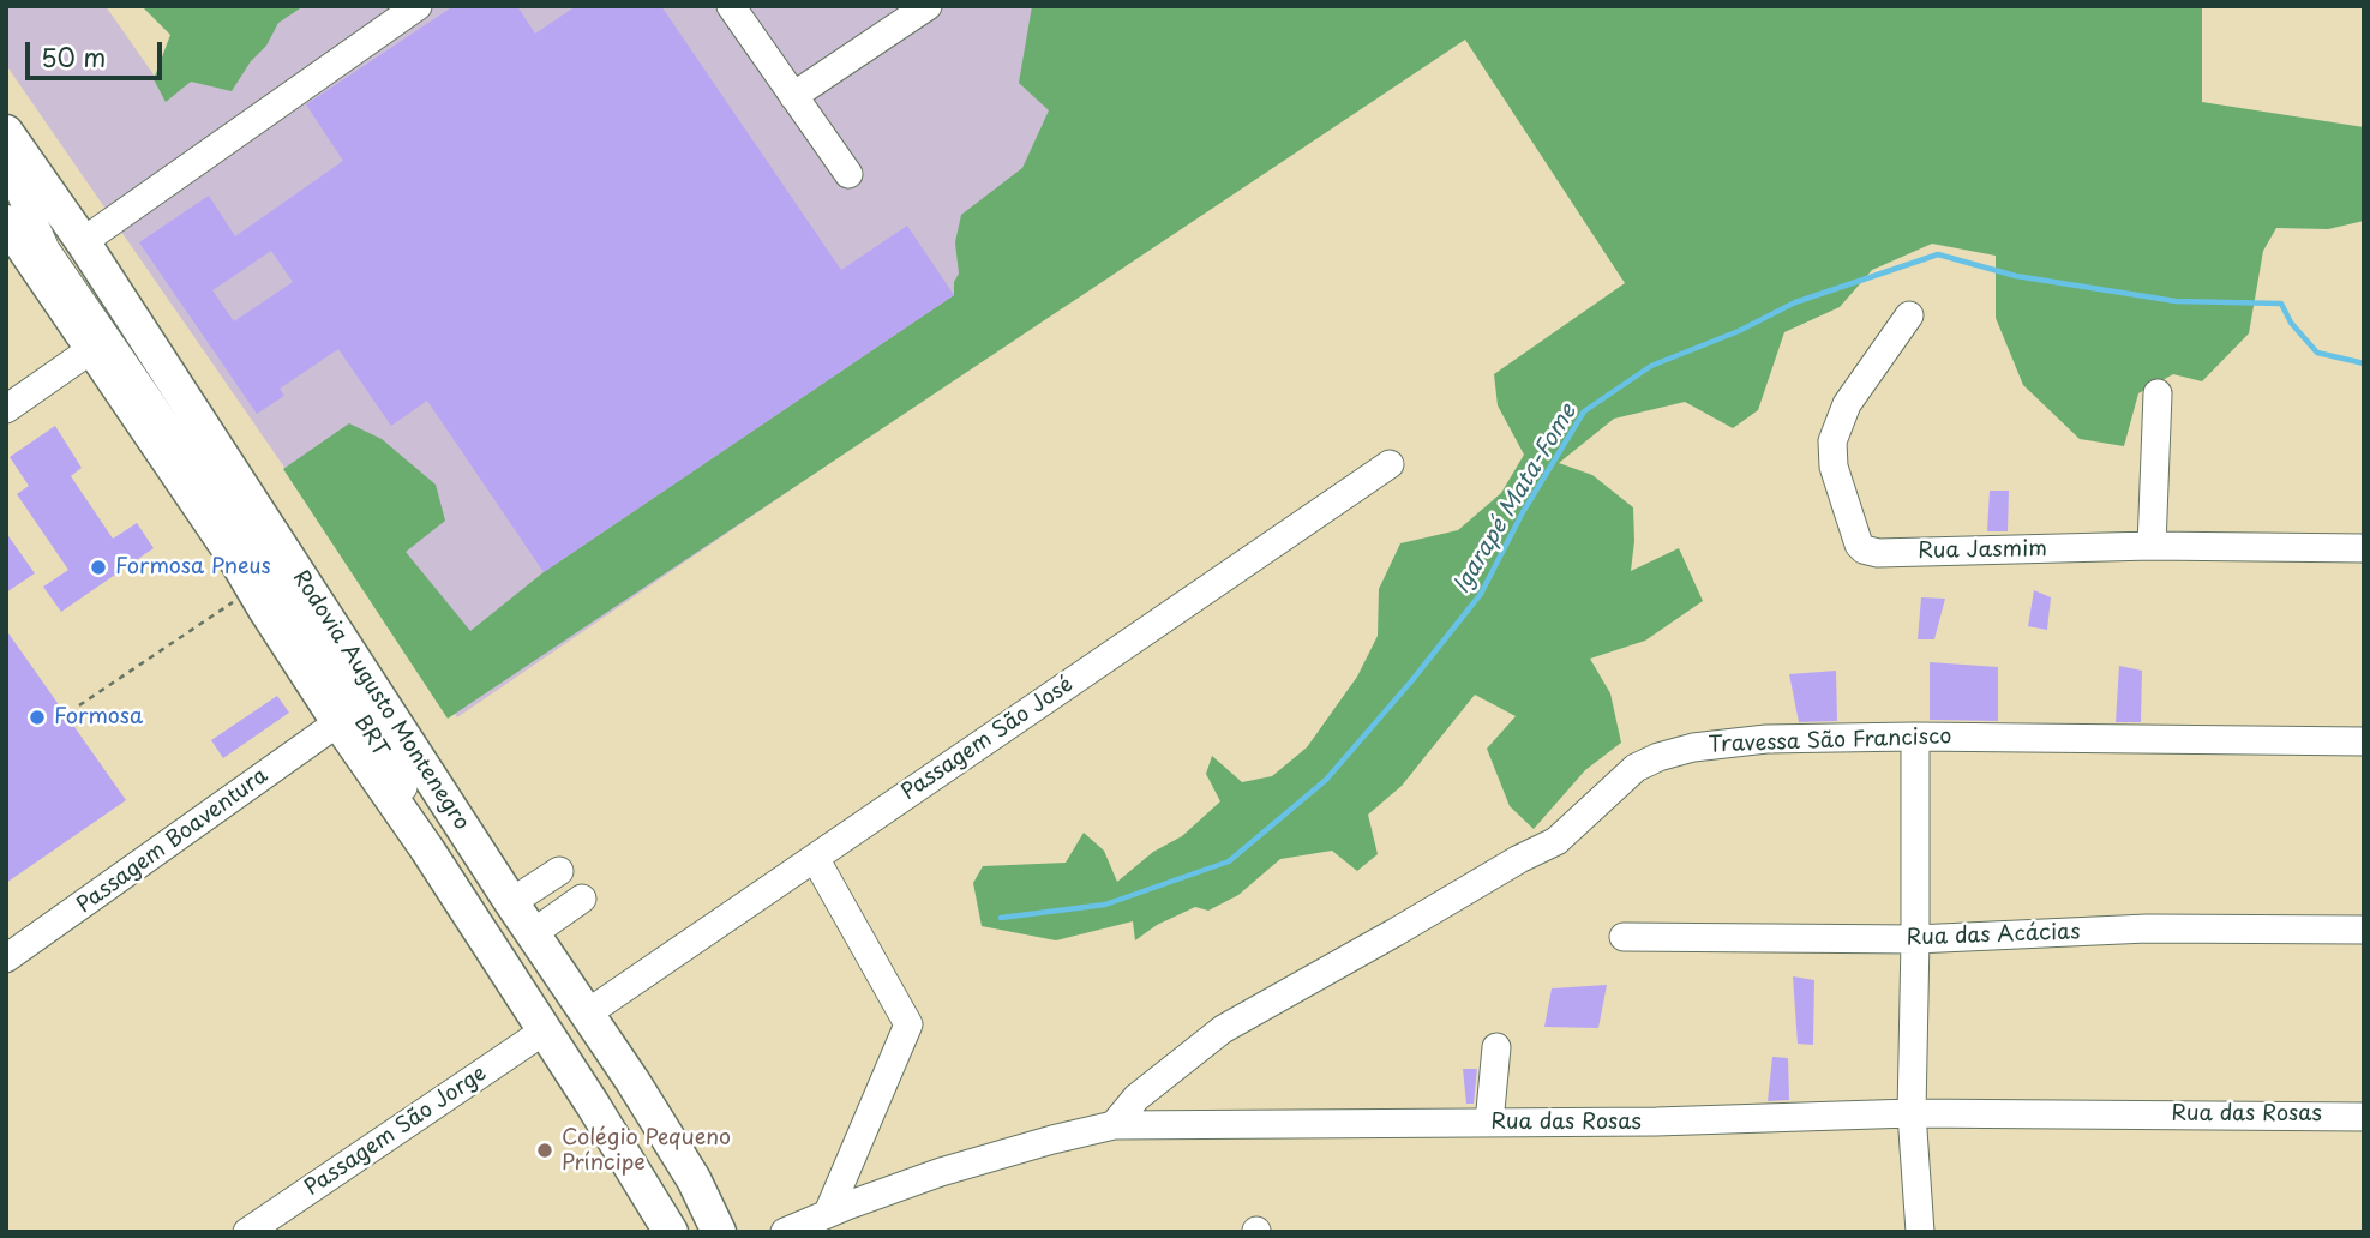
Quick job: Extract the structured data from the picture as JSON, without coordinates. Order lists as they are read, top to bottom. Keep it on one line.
{"streets":{"main road":["Rodovia Augusto Montenegro"],"street":["Rua Jasmim","BRT","Passagem São José","Travessa São Francisco","Passagem Boaventura","Rua das Acácias","Rua das Rosas","Passagem São Jorge"]},"crossings":[["Rodovia Augusto Montenegro","Passagem São José"],["Rodovia Augusto Montenegro","Passagem Boaventura"],["Rodovia Augusto Montenegro","Passagem São Jorge"],["Travessa São Francisco","Rua das Rosas"]],"water":["Igarapé Mata-Fome"],"places":["Formosa Pneus","Formosa","Colégio Pequeno Príncipe"],"scale_bar":"50 m"}
